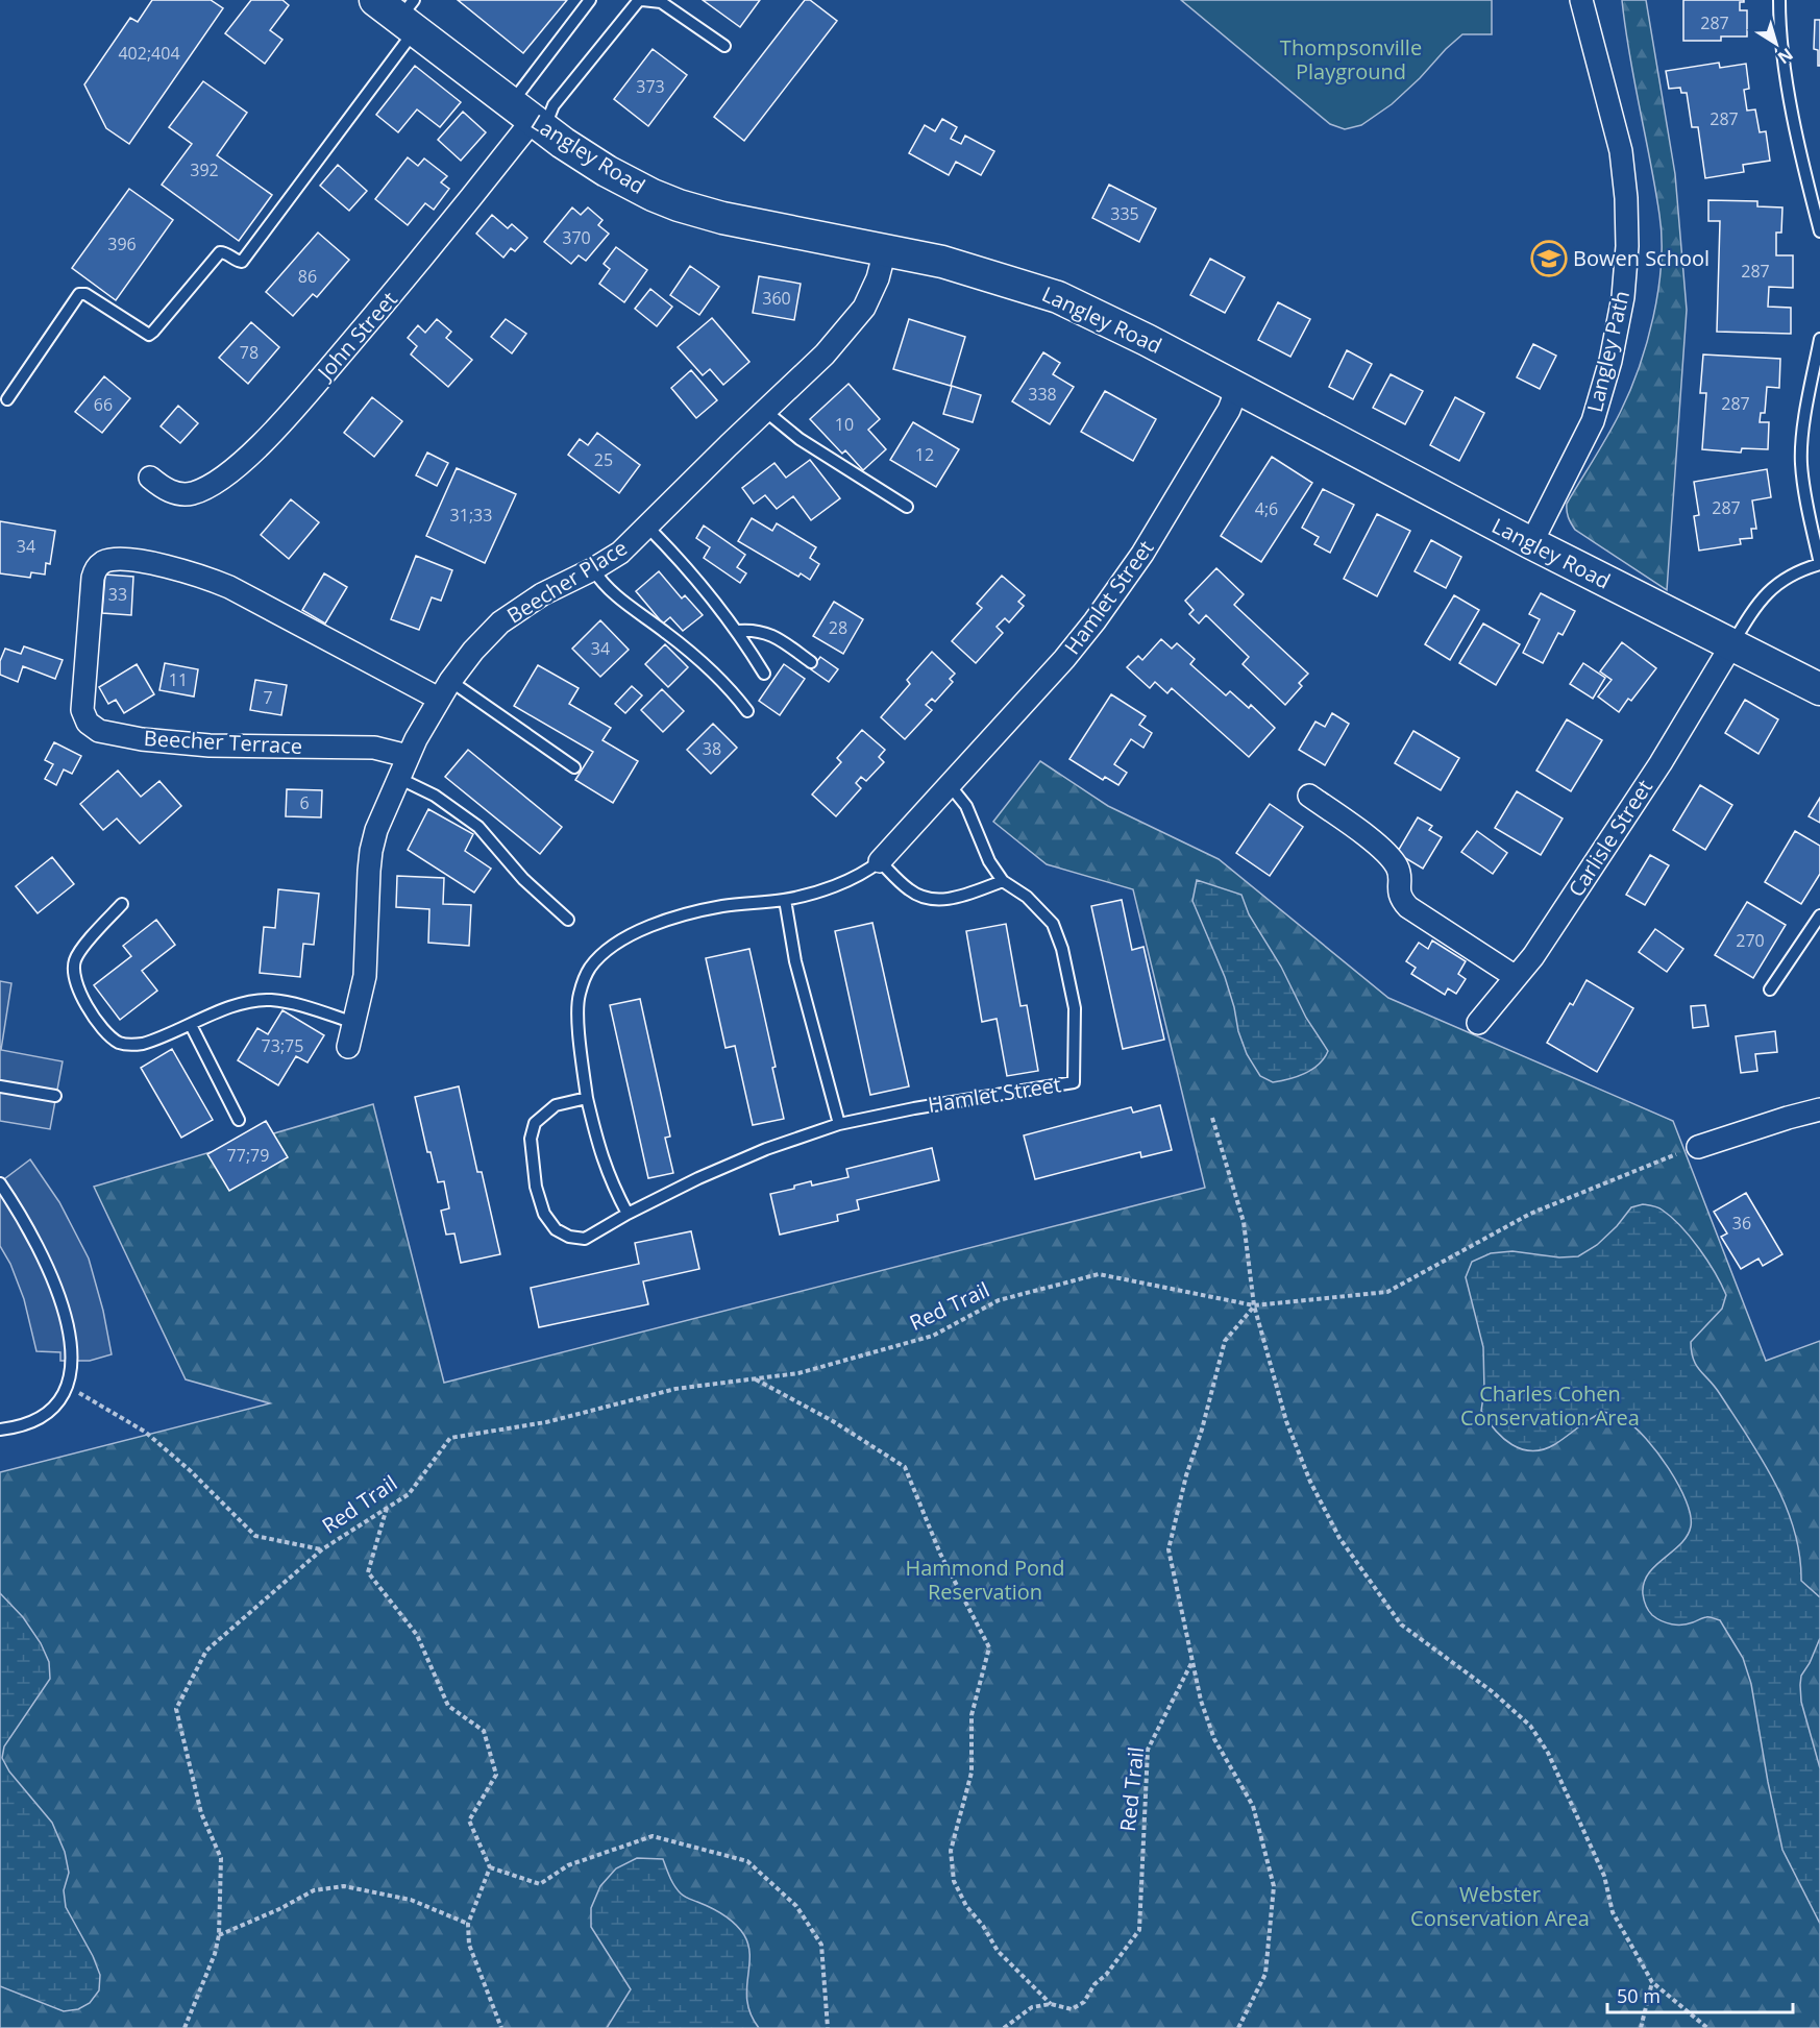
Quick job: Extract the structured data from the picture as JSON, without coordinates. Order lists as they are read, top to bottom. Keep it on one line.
{"streets":{"street":["Langley Road","John Street","Langley Path","Beecher Place","Hamlet Street","Beecher Terrace","Carlisle Street"],"path":["Red Trail"]},"crossings":[["Langley Road","John Street"],["Langley Road","Langley Path"],["Langley Road","Beecher Place"],["Langley Road","Hamlet Street"],["Langley Road","Carlisle Street"],["Beecher Place","Beecher Terrace"]],"parks":["Thompsonville Playground","Charles Cohen Conservation Area","Hammond Pond Reservation","Webster Conservation Area"],"places":{"school or university":["Bowen School"]},"house_numbers":["287","402;404","373","287","392","335","370","396","287","86","360","78","338","287","66","10","12","25","287","4;6","31;33","34","33","28","34","11","7","38","6","270","73;75","77;79","36"],"scale_bar":"50 m","north":"bottom right"}
